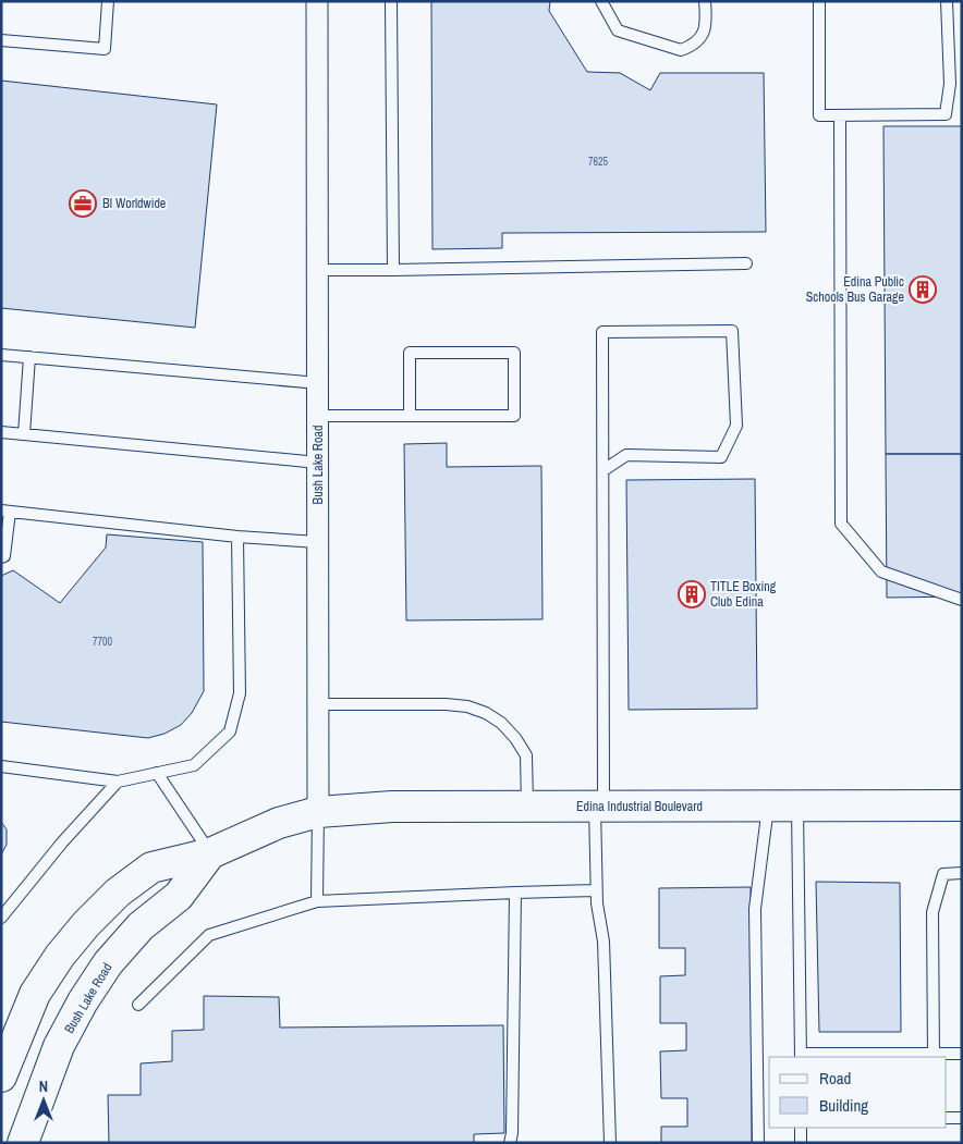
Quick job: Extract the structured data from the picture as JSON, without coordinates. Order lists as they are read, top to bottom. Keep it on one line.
{"streets":{"street":["Bush Lake Road","Edina Industrial Boulevard"]},"crossings":[["Bush Lake Road","Edina Industrial Boulevard"]],"places":{"office":["BI Worldwide"],"building":["Edina Public Schools Bus Garage","TITLE Boxing Club Edina"]},"house_numbers":["7625","7700"],"legend":["Road","Building"],"north":"top"}
